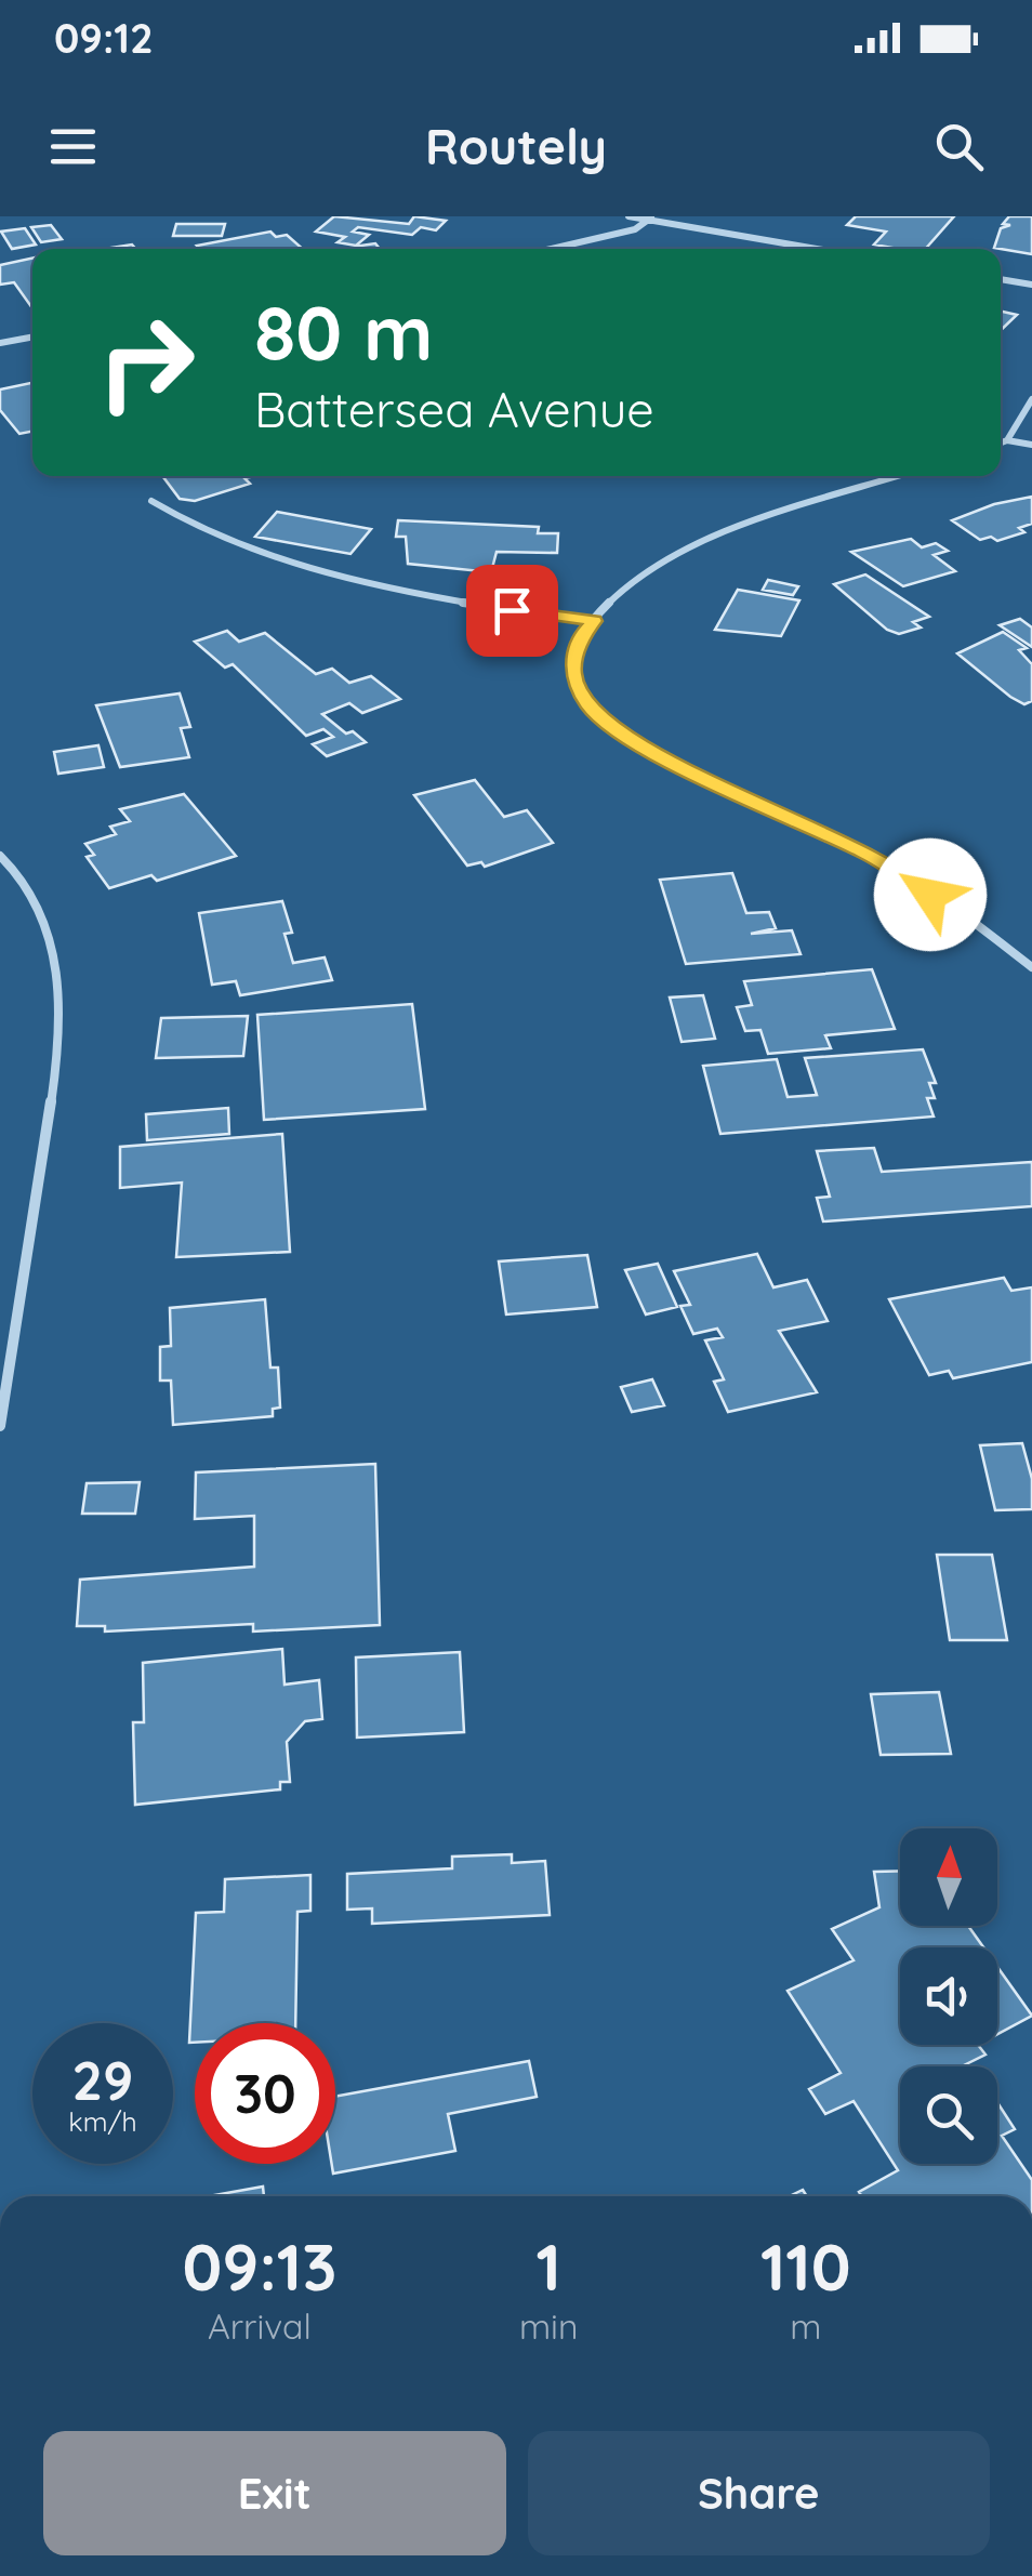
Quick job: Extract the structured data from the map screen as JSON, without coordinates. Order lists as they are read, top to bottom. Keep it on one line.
{"north":"top","page":{"status":"09:12","header":"Routely","turn":["80 m","Battersea Avenue"],"speed":"29 km/h","limit":"30","eta":["09:13","Arrival","1","min","110","m"],"buttons":["Exit","Share"]}}
